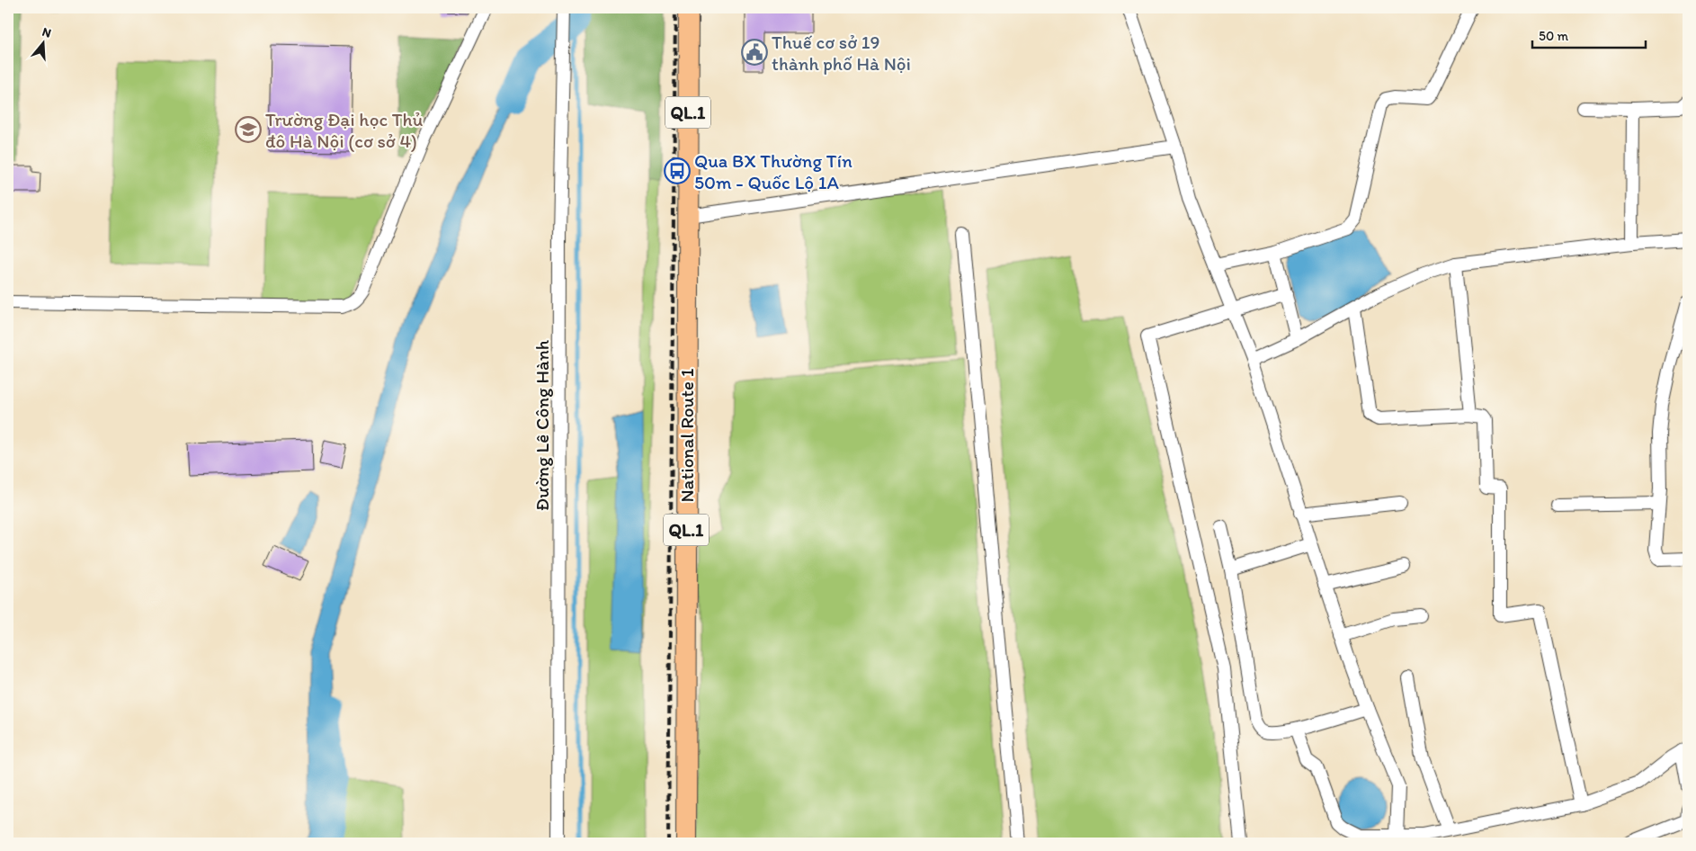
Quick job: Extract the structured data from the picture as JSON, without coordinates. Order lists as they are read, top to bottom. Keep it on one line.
{"streets":{"highway":["QL.1","National Route 1"],"street":["Đường Lê Công Hành"]},"crossings":[["QL.1","National Route 1"]],"places":{"public building":["Thuế cơ sở 19 thành phố Hà Nội"],"school or university":["Trường Đại học Thủ đô Hà Nội (cơ sở 4)"],"bus stop":["Qua BX Thường Tín 50m - Quốc Lộ 1A"]},"scale_bar":"50 m","north":"top"}
